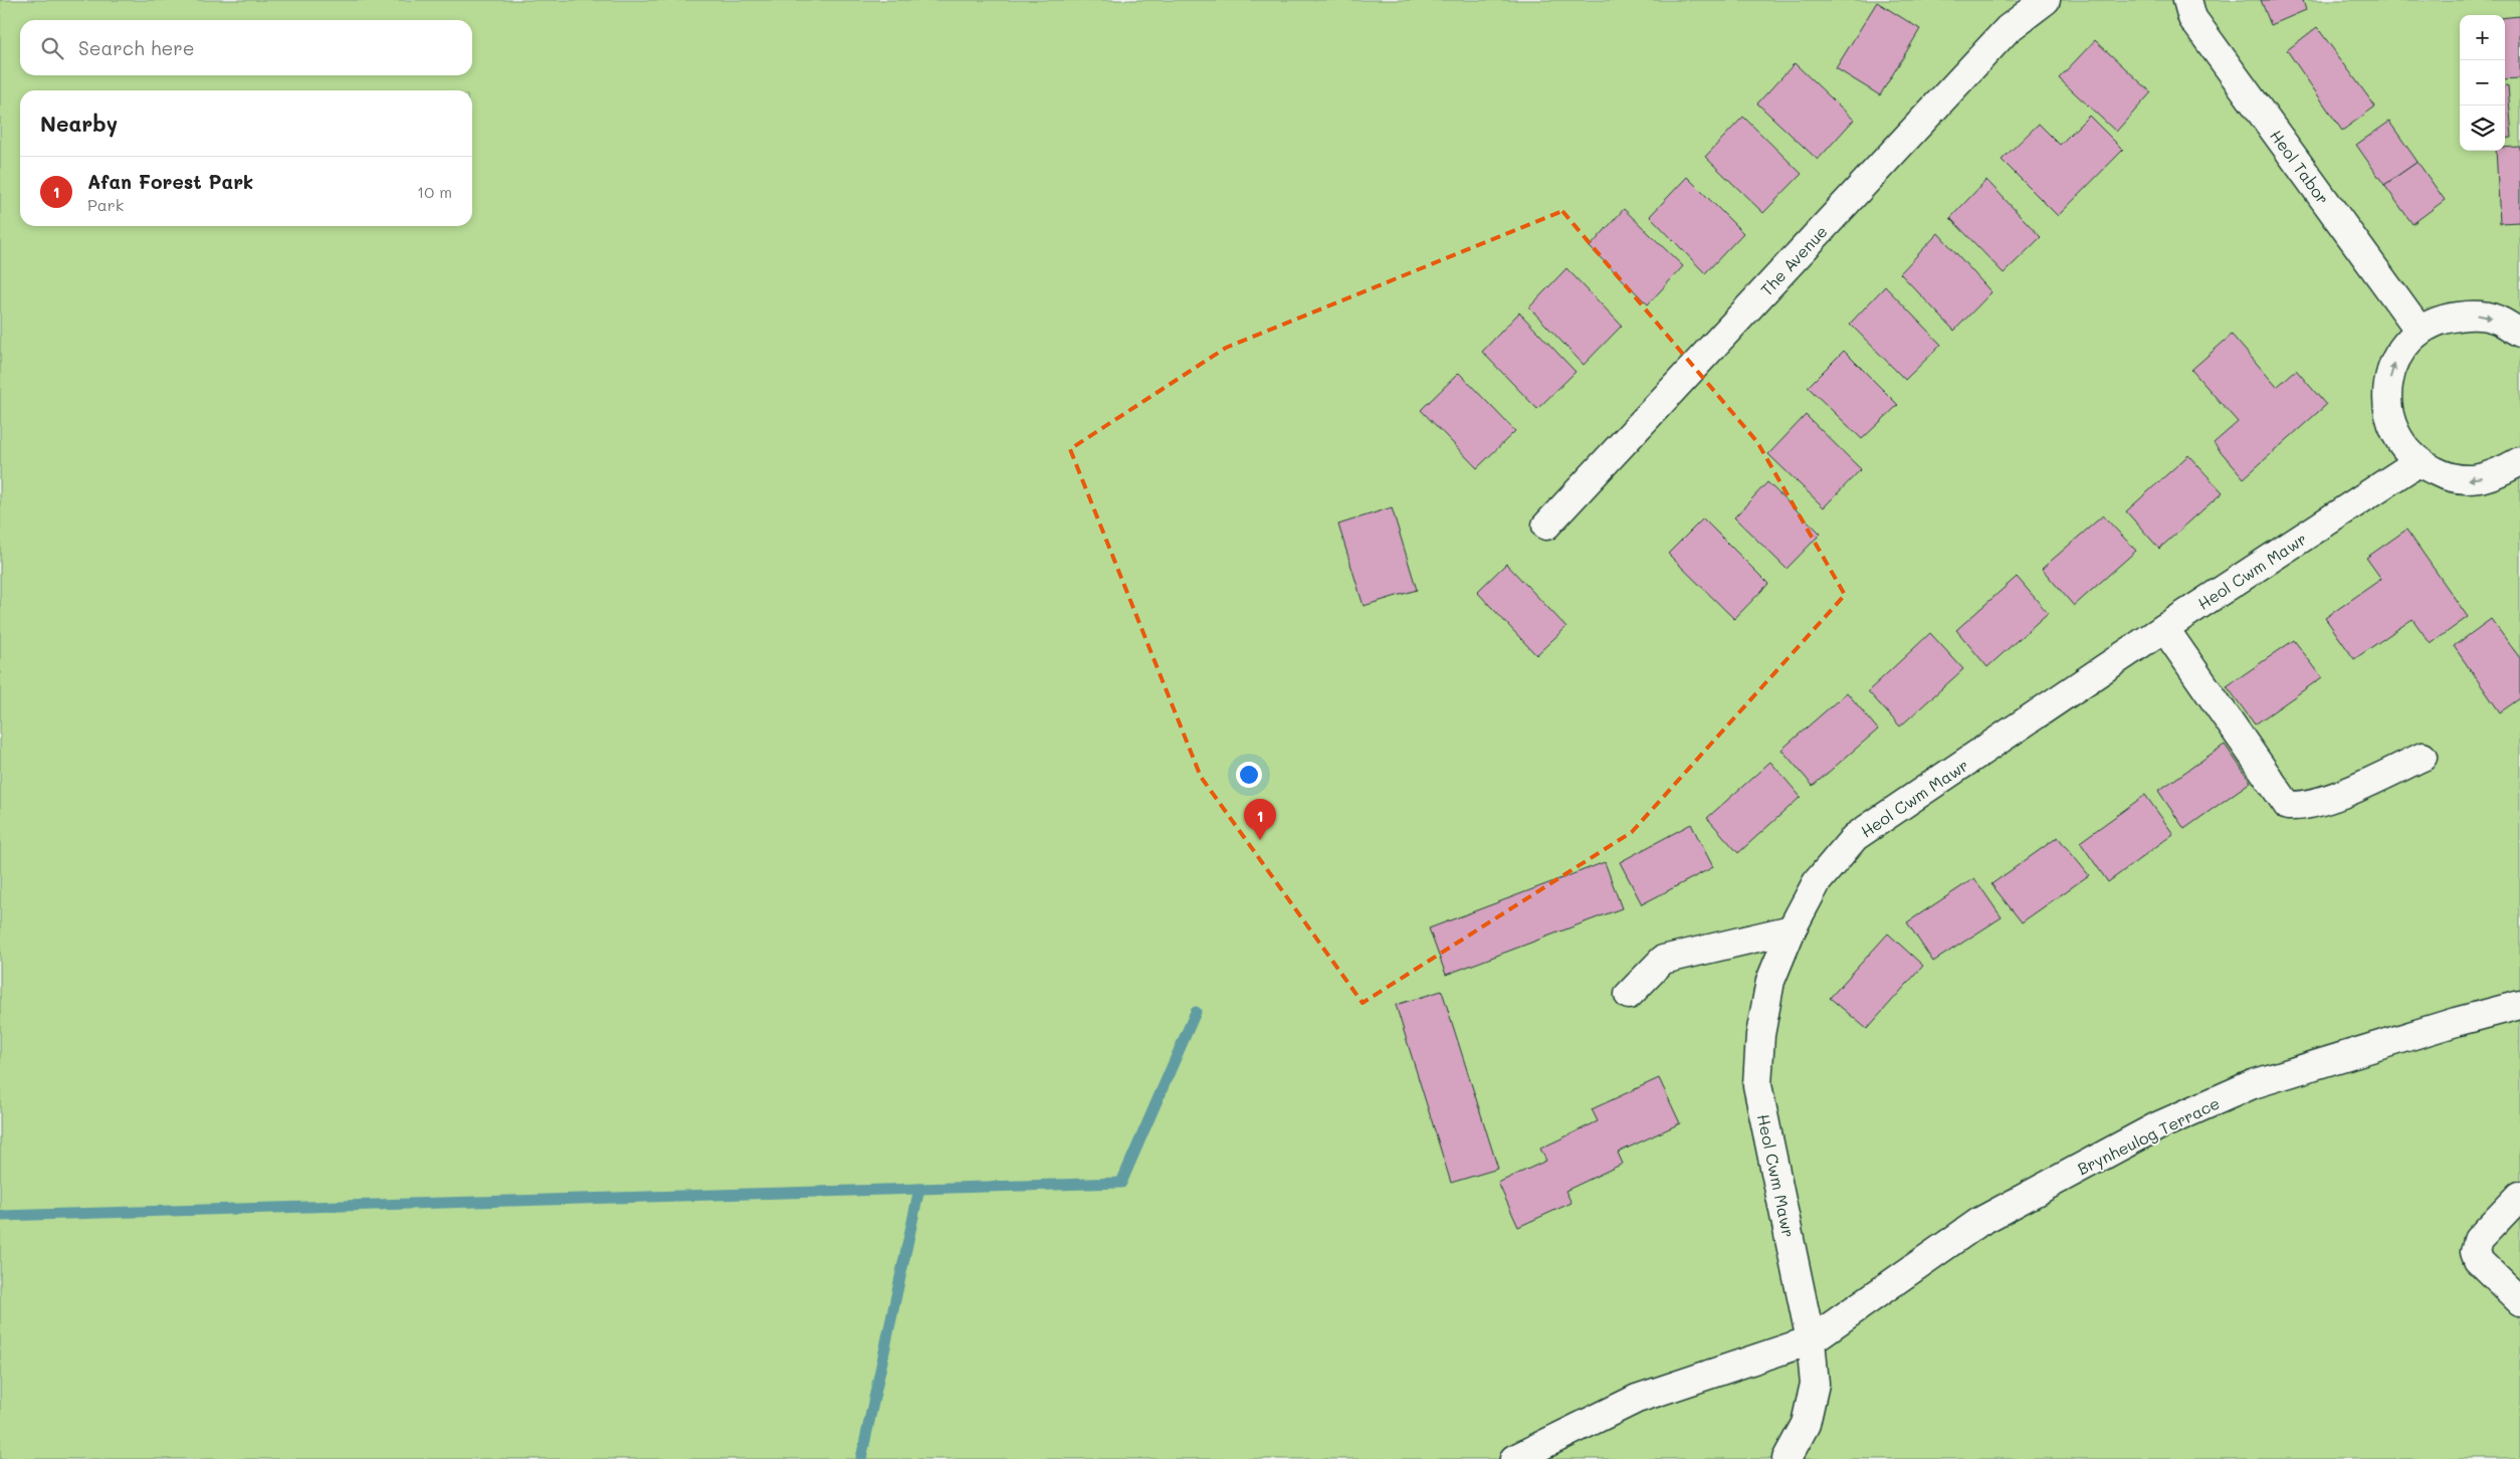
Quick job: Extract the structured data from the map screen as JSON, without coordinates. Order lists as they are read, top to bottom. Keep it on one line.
{"streets":{"street":["Heol Tabor","The Avenue","Heol Cwm Mawr","Brynheulog Terrace"]},"crossings":[["Heol Cwm Mawr","Brynheulog Terrace"]],"page":{"map_buttons":["+","−"],"search":"Search here","heading":"Nearby","list":[{"mark":"1","name":"Afan Forest Park","note":"Park","value":"10 m"}],"pins":"1"}}
